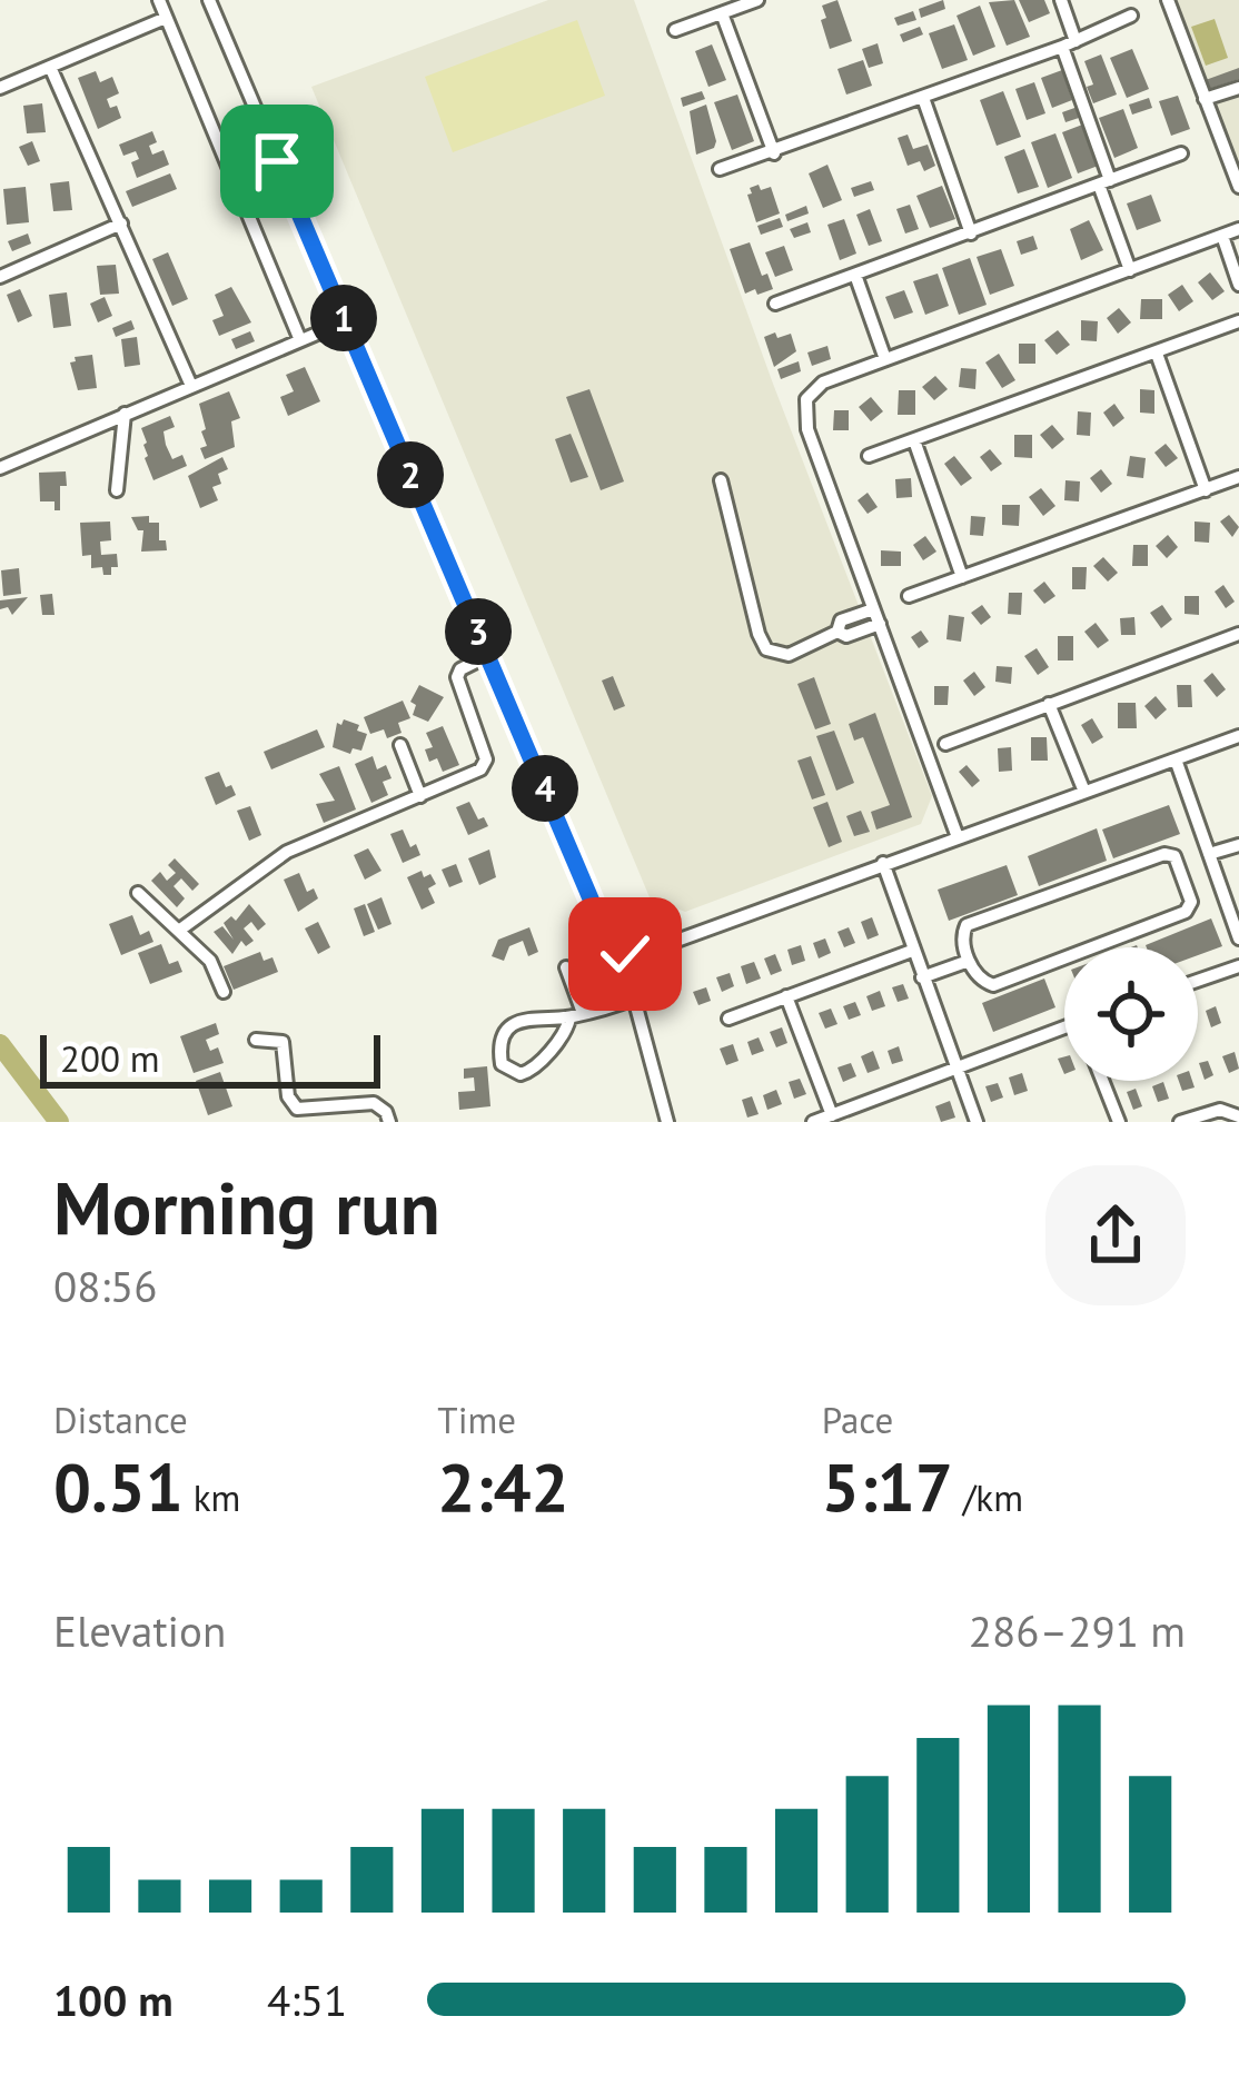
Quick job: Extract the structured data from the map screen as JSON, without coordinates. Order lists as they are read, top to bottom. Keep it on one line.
{"scale_bar":"200 m","page":{"pins":["1","2","3","4"],"scale":"200 m","heading":["Morning run","08:56"],"stats":[["Distance","0.51 km"],["Time","2:42"],["Pace","5:17 /km"]],"chart":["Elevation","286–291 m"],"list":[{"name":"100 m","note":"4:51"}]}}
